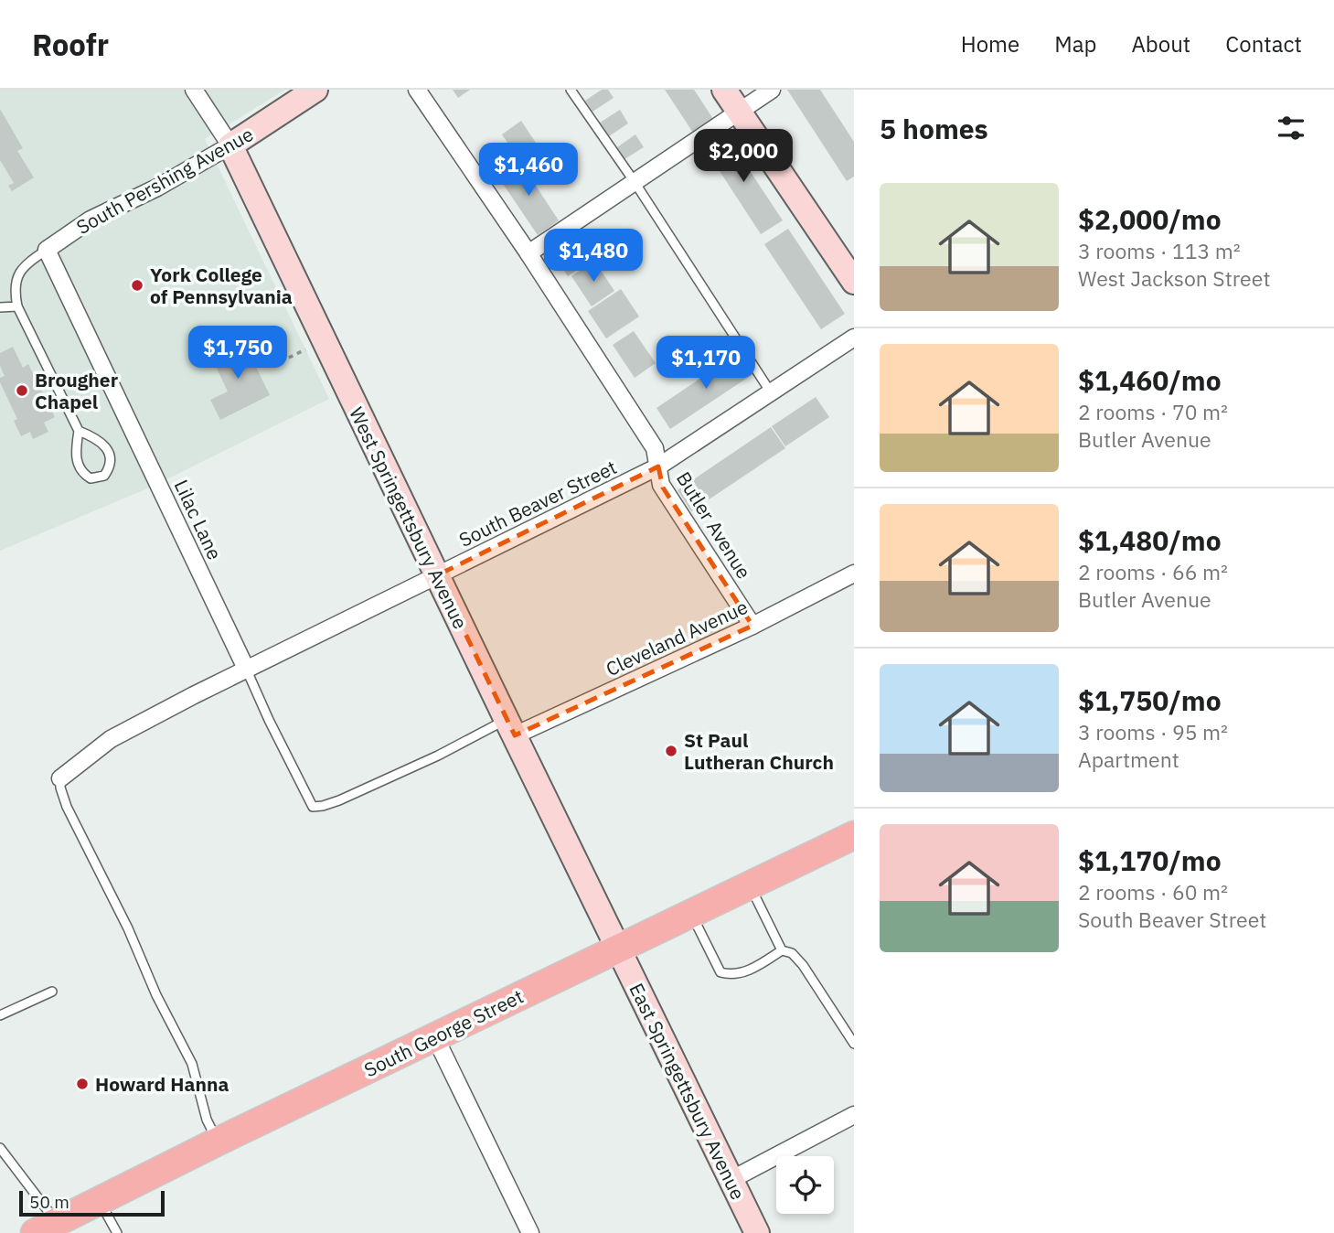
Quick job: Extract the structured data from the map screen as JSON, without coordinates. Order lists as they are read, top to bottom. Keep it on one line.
{"streets":{"main road":["South George Street"],"street":["South Pershing Avenue","South Beaver Street","West Springettsbury Avenue","Lilac Lane","Butler Avenue","Cleveland Avenue","East Springettsbury Avenue"]},"crossings":[["South Pershing Avenue","West Springettsbury Avenue"],["South Pershing Avenue","Lilac Lane"],["South Beaver Street","West Springettsbury Avenue"],["South Beaver Street","Lilac Lane"],["South Beaver Street","Butler Avenue"],["West Springettsbury Avenue","Cleveland Avenue"],["West Springettsbury Avenue","South George Street"],["West Springettsbury Avenue","East Springettsbury Avenue"],["Lilac Lane","Cleveland Avenue"],["Butler Avenue","Cleveland Avenue"],["South George Street","East Springettsbury Avenue"]],"places":["York College of Pennsylvania","Brougher Chapel","St Paul Lutheran Church","Howard Hanna"],"scale_bar":"50 m","page":{"header":"Roofr","nav":["Home","Map","About","Contact"],"heading":"5 homes","price":["$2,000","$1,460","$1,480","$1,750","$1,170"],"list":[{"name":"$2,000/mo","note":"3 rooms · 113 m² · West Jackson Street"},{"name":"$1,460/mo","note":"2 rooms · 70 m² · Butler Avenue"},{"name":"$1,480/mo","note":"2 rooms · 66 m² · Butler Avenue"},{"name":"$1,750/mo","note":"3 rooms · 95 m² · Apartment"},{"name":"$1,170/mo","note":"2 rooms · 60 m² · South Beaver Street"}],"scale":"50 m"}}
